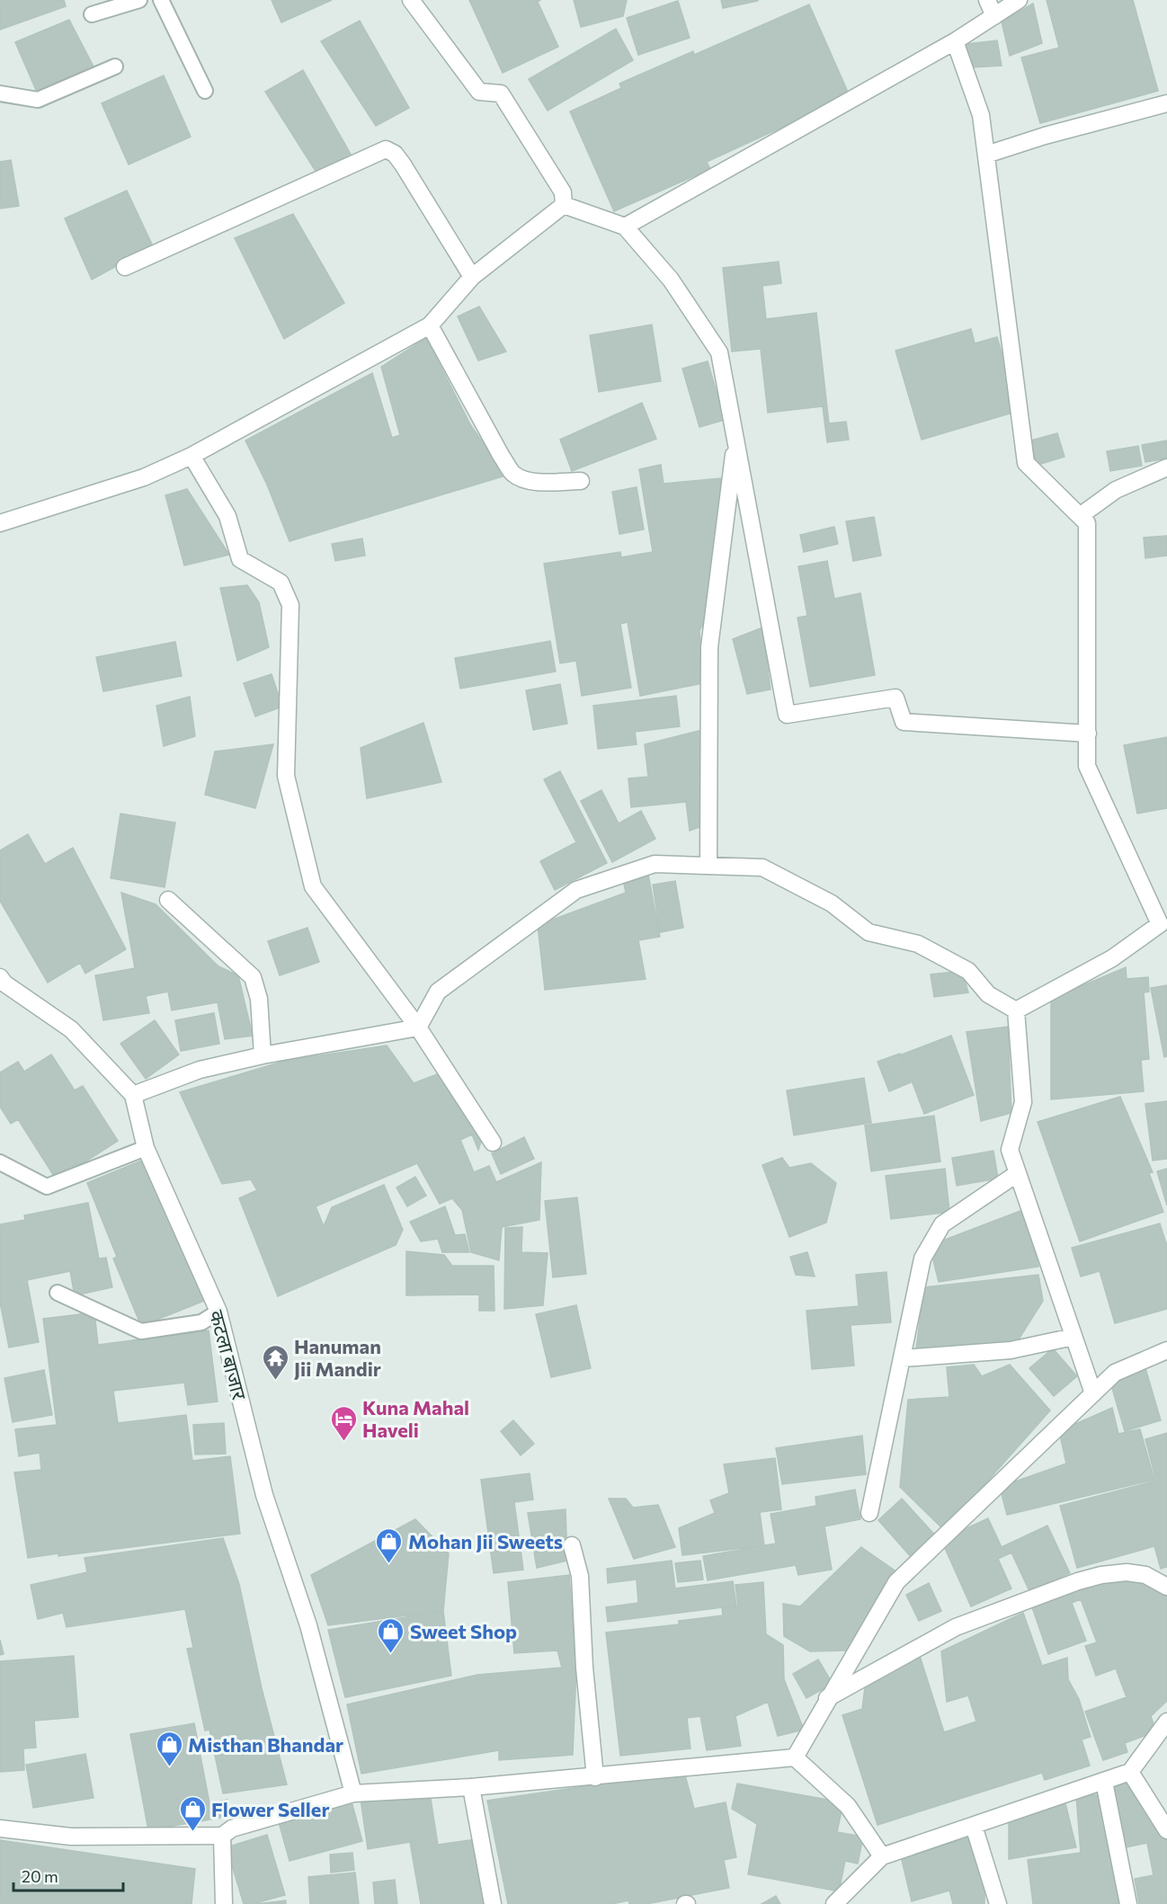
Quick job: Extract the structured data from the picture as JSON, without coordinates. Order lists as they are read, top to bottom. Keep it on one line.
{"streets":{"street":["कटला बाजार"]},"places":{"temple":["Hanuman Jii Mandir"],"hotel":["Kuna Mahal Haveli"],"shop":["Mohan Jii Sweets","Sweet Shop","Misthan Bhandar","Flower Seller"]},"scale_bar":"20 m"}
